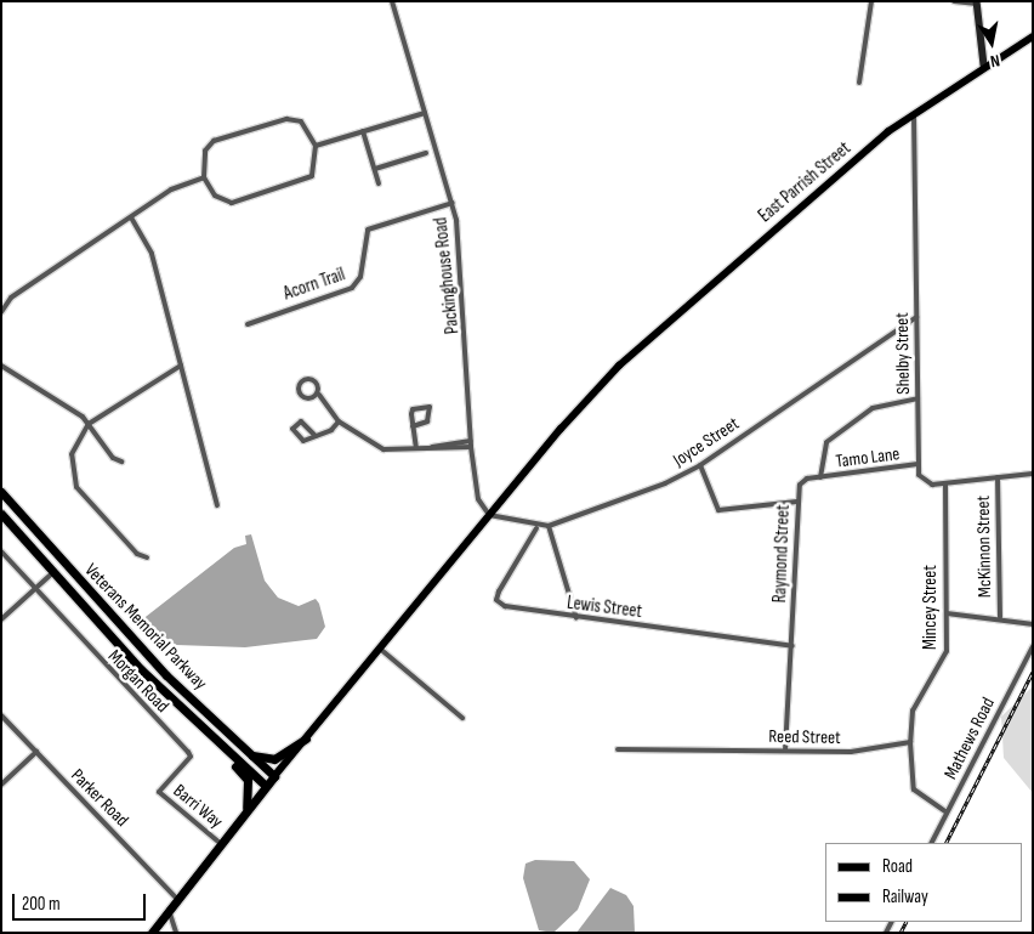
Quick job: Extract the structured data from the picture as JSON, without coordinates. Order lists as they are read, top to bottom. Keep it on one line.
{"streets":{"highway":["Veterans Memorial Parkway"],"main road":["East Parrish Street"],"street":["Packinghouse Road","Acorn Trail","Shelby Street","Joyce Street","Tamo Lane","McKinnon Street","Raymond Street","Lewis Street","Mincey Street","Morgan Road","Reed Street","Mathews Road","Parker Road","Barri Way"]},"crossings":[["East Parrish Street","Packinghouse Road"],["East Parrish Street","Shelby Street"],["East Parrish Street","Joyce Street"],["East Parrish Street","Veterans Memorial Parkway"],["Packinghouse Road","Acorn Trail"],["Packinghouse Road","Joyce Street"],["Shelby Street","Joyce Street"],["Shelby Street","Tamo Lane"],["Joyce Street","Lewis Street"],["Tamo Lane","Raymond Street"],["Raymond Street","Lewis Street"],["Raymond Street","Reed Street"],["Mincey Street","Reed Street"],["Mincey Street","Mathews Road"],["Morgan Road","Barri Way"]],"legend":["Road","Railway"],"scale_bar":"200 m","north":"bottom"}
